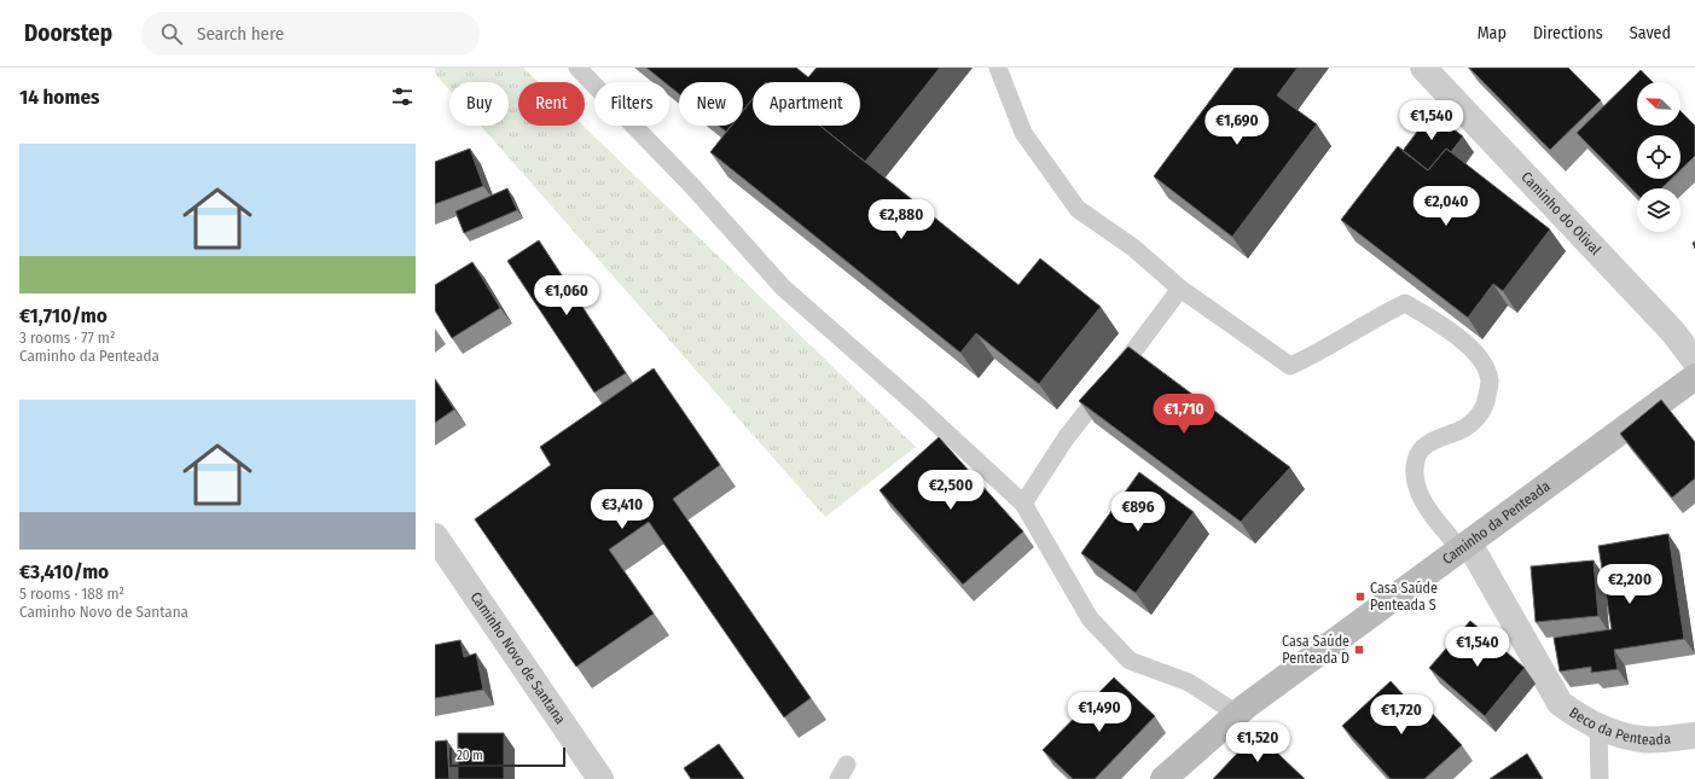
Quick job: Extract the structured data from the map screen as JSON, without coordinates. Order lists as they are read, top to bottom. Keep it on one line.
{"streets":{"street":["Caminho do Olival","Caminho da Penteada","Caminho Novo de Santana","Beco da Penteada"]},"crossings":[["Caminho da Penteada","Beco da Penteada"]],"places":{"transit":["Casa Saúde Penteada S","Casa Saúde Penteada D"]},"scale_bar":"20 m","north":"top left","page":{"header":"Doorstep","search":"Search here","nav":["Map","Directions","Saved"],"heading":"14 homes","chip":["Buy","Rent","Filters","New","Apartment"],"price":["€1,540","€1,690","€2,040","€2,880","€1,060","€1,710","€2,500","€3,410","€896","€2,200","€1,540","€1,490","€1,720","€1,520"],"list":[{"name":"€1,710/mo","note":"3 rooms · 77 m² · Caminho da Penteada"},{"name":"€3,410/mo","note":"5 rooms · 188 m² · Caminho Novo de Santana"}],"scale":"20 m"}}
